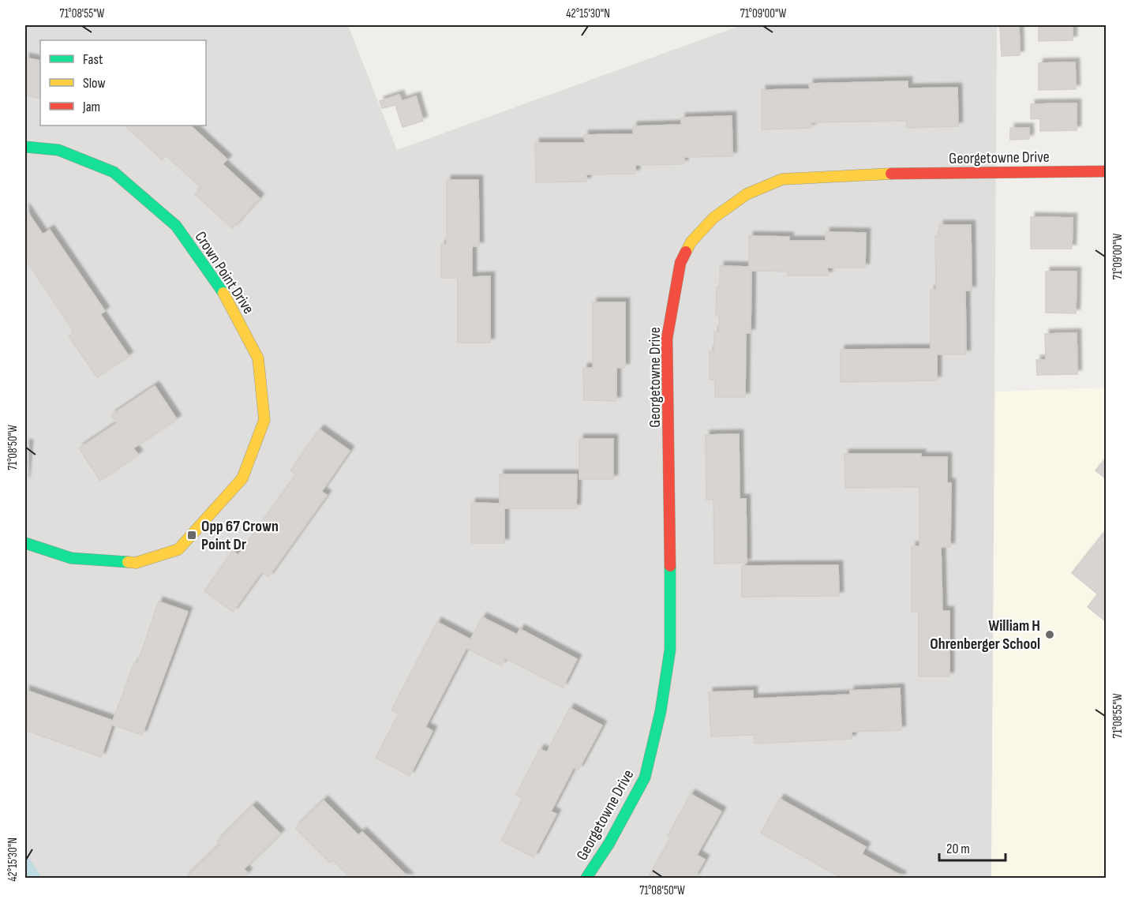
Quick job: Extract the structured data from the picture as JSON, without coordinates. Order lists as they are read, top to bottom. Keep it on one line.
{"streets":{"street":["Georgetowne Drive","Crown Point Drive"]},"places":{"transit":["Opp 67 Crown Point Dr"],"other":["William H Ohrenberger School"]},"legend":["Fast","Slow","Jam"],"scale_bar":"20 m","coordinates":["71°08'55\"W","42°15'30\"N","71°09'00\"W","71°08'50\"W"]}
